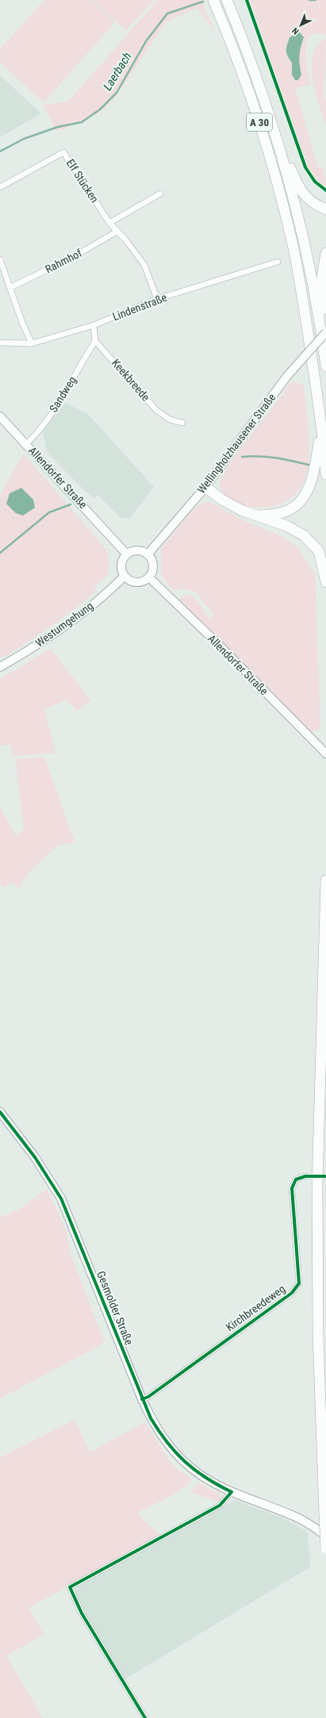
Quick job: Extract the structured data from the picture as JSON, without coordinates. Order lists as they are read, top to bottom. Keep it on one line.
{"streets":{"highway":["A 30"],"main road":["Wellingholzhausener Straße","Allendorfer Straße","Westumgehung","Gesmolder Straße"],"street":["Elf Stücken","Rahmhof","Lindenstraße","Keekbreede","Sandweg","Kirchbreedeweg"]},"crossings":[["A 30","Wellingholzhausener Straße"],["Elf Stücken","Rahmhof"],["Elf Stücken","Lindenstraße"],["Keekbreede","Sandweg"],["Sandweg","Allendorfer Straße"],["Wellingholzhausener Straße","Allendorfer Straße"],["Wellingholzhausener Straße","Westumgehung"],["Allendorfer Straße","Westumgehung"],["Gesmolder Straße","Kirchbreedeweg"]],"water":["Laerbach"],"north":"bottom left"}
